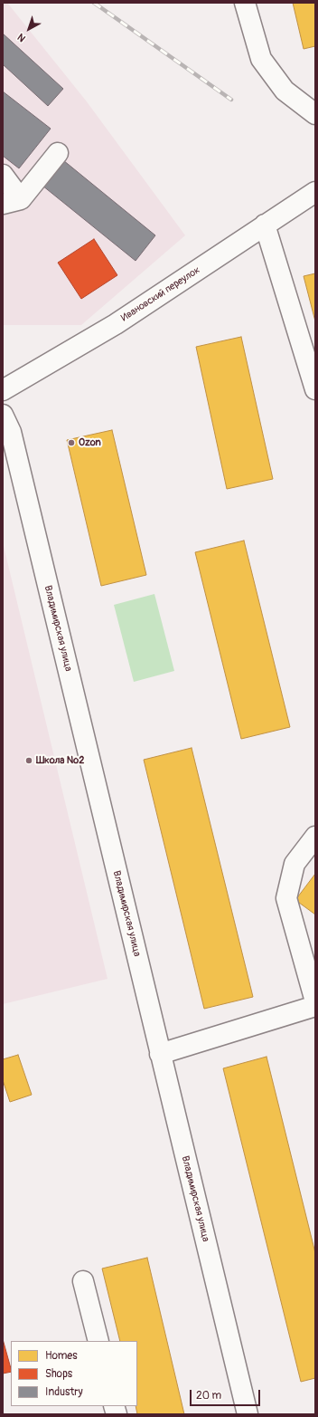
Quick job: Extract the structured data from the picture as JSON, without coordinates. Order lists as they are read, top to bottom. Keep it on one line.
{"streets":{"street":["Ивановский переулок","Владимирская улица"]},"places":["Ozon","Школа №2"],"legend":["Homes","Shops","Industry"],"scale_bar":"20 m","north":"bottom left"}
